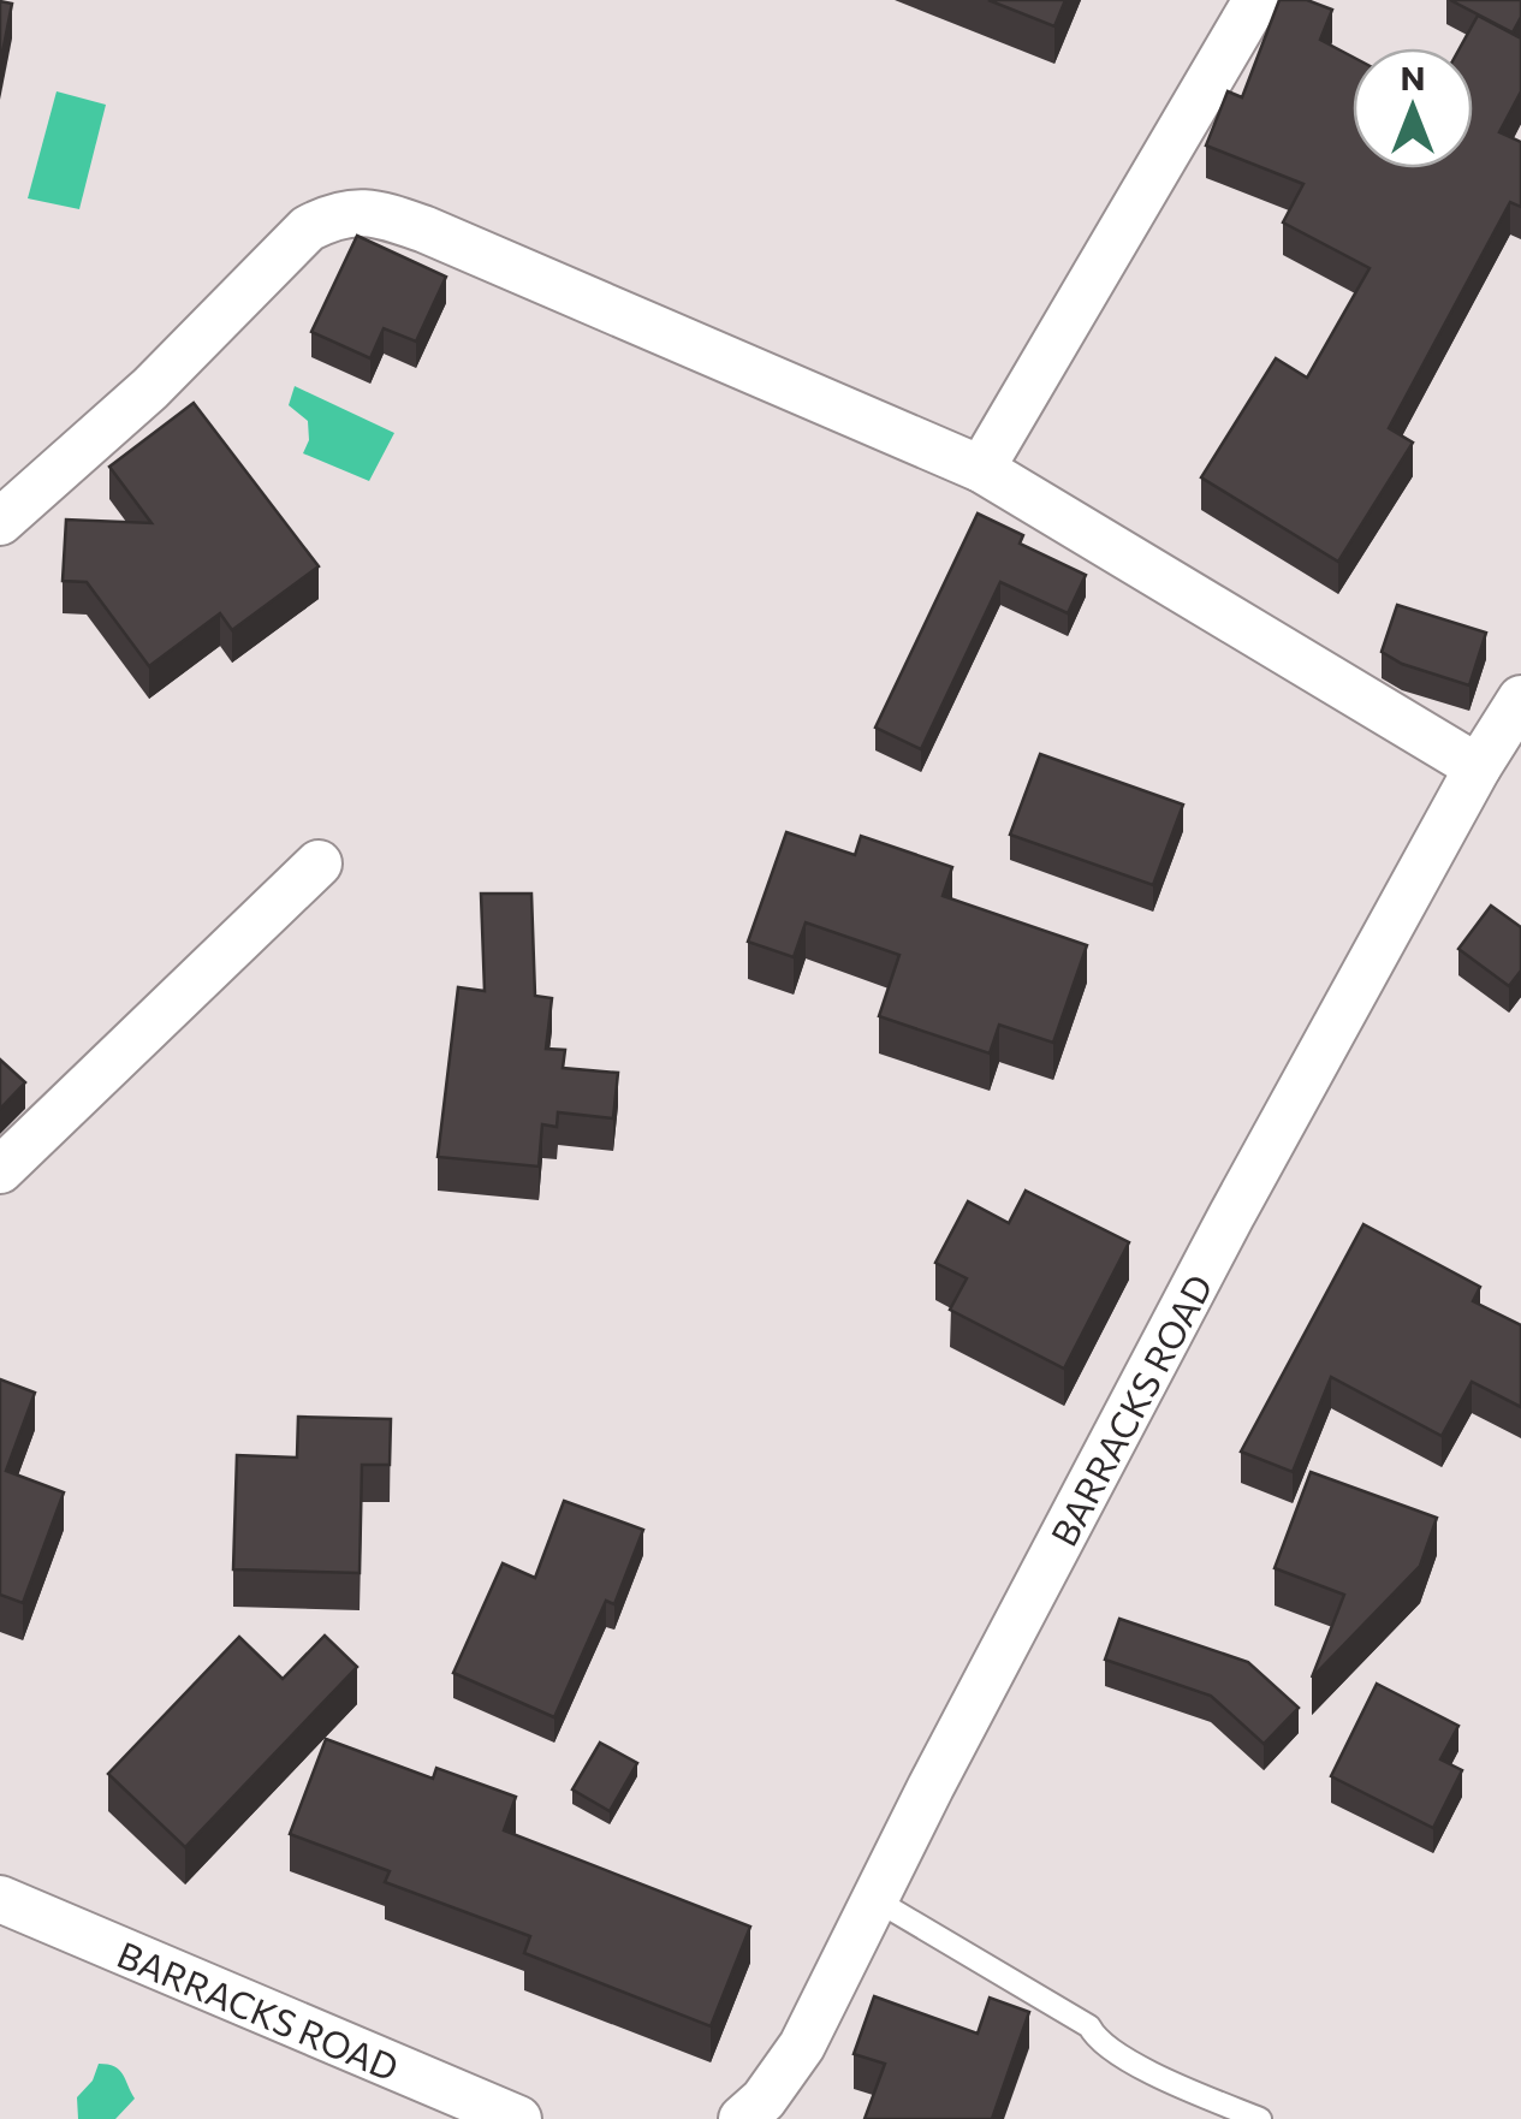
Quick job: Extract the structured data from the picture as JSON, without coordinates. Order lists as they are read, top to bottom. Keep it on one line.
{"streets":{"street":["BARRACKS ROAD"]},"north":"top"}
